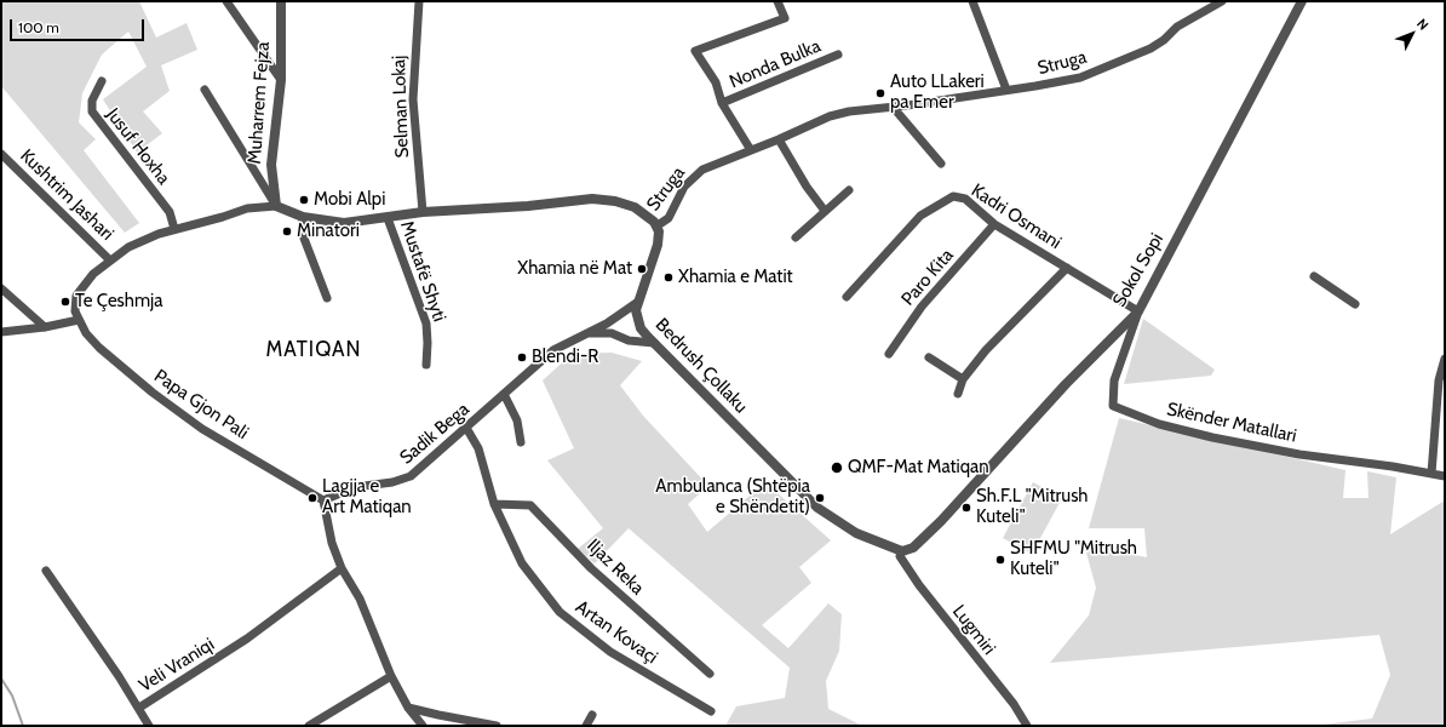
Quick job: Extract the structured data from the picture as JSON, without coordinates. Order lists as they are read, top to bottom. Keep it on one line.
{"streets":{"street":["Struga","Nonda Bulka","Muharrem Fejza","Selman Lokaj","Jusuf Hoxha","Kushtrim Jashari","Kadri Osmani","Sokol Sopi","Mustafë Shyti","Paro Kita","Bedrush Çollaku","Papa Gjon Pali","Skënder Matallari","Sadik Bega","Iljaz Reka","Lugmiri","Artan Kovaçi","Veli Vraniqi"]},"crossings":[["Struga","Nonda Bulka"],["Struga","Bedrush Çollaku"],["Muharrem Fejza","Papa Gjon Pali"],["Jusuf Hoxha","Papa Gjon Pali"],["Kushtrim Jashari","Papa Gjon Pali"],["Kadri Osmani","Sokol Sopi"],["Kadri Osmani","Paro Kita"],["Kadri Osmani","Skënder Matallari"],["Sokol Sopi","Bedrush Çollaku"],["Sokol Sopi","Skënder Matallari"],["Sokol Sopi","Lugmiri"],["Bedrush Çollaku","Sadik Bega"],["Bedrush Çollaku","Lugmiri"],["Papa Gjon Pali","Sadik Bega"],["Sadik Bega","Artan Kovaçi"],["Iljaz Reka","Artan Kovaçi"]],"districts":["MATIQAN"],"places":["Auto LLakeri pa Emer","Mobi Alpi","Minatori","Xhamia në Mat","Xhamia e Matit","Te Çeshmja","Blendi-R","QMF-Mat Matiqan","Lagjja e Art Matiqan","Ambulanca (Shtëpia e Shëndetit)","Sh.F.L \"Mitrush Kuteli\"","SHFMU \"Mitrush Kuteli\""],"scale_bar":"100 m","north":"top right"}
